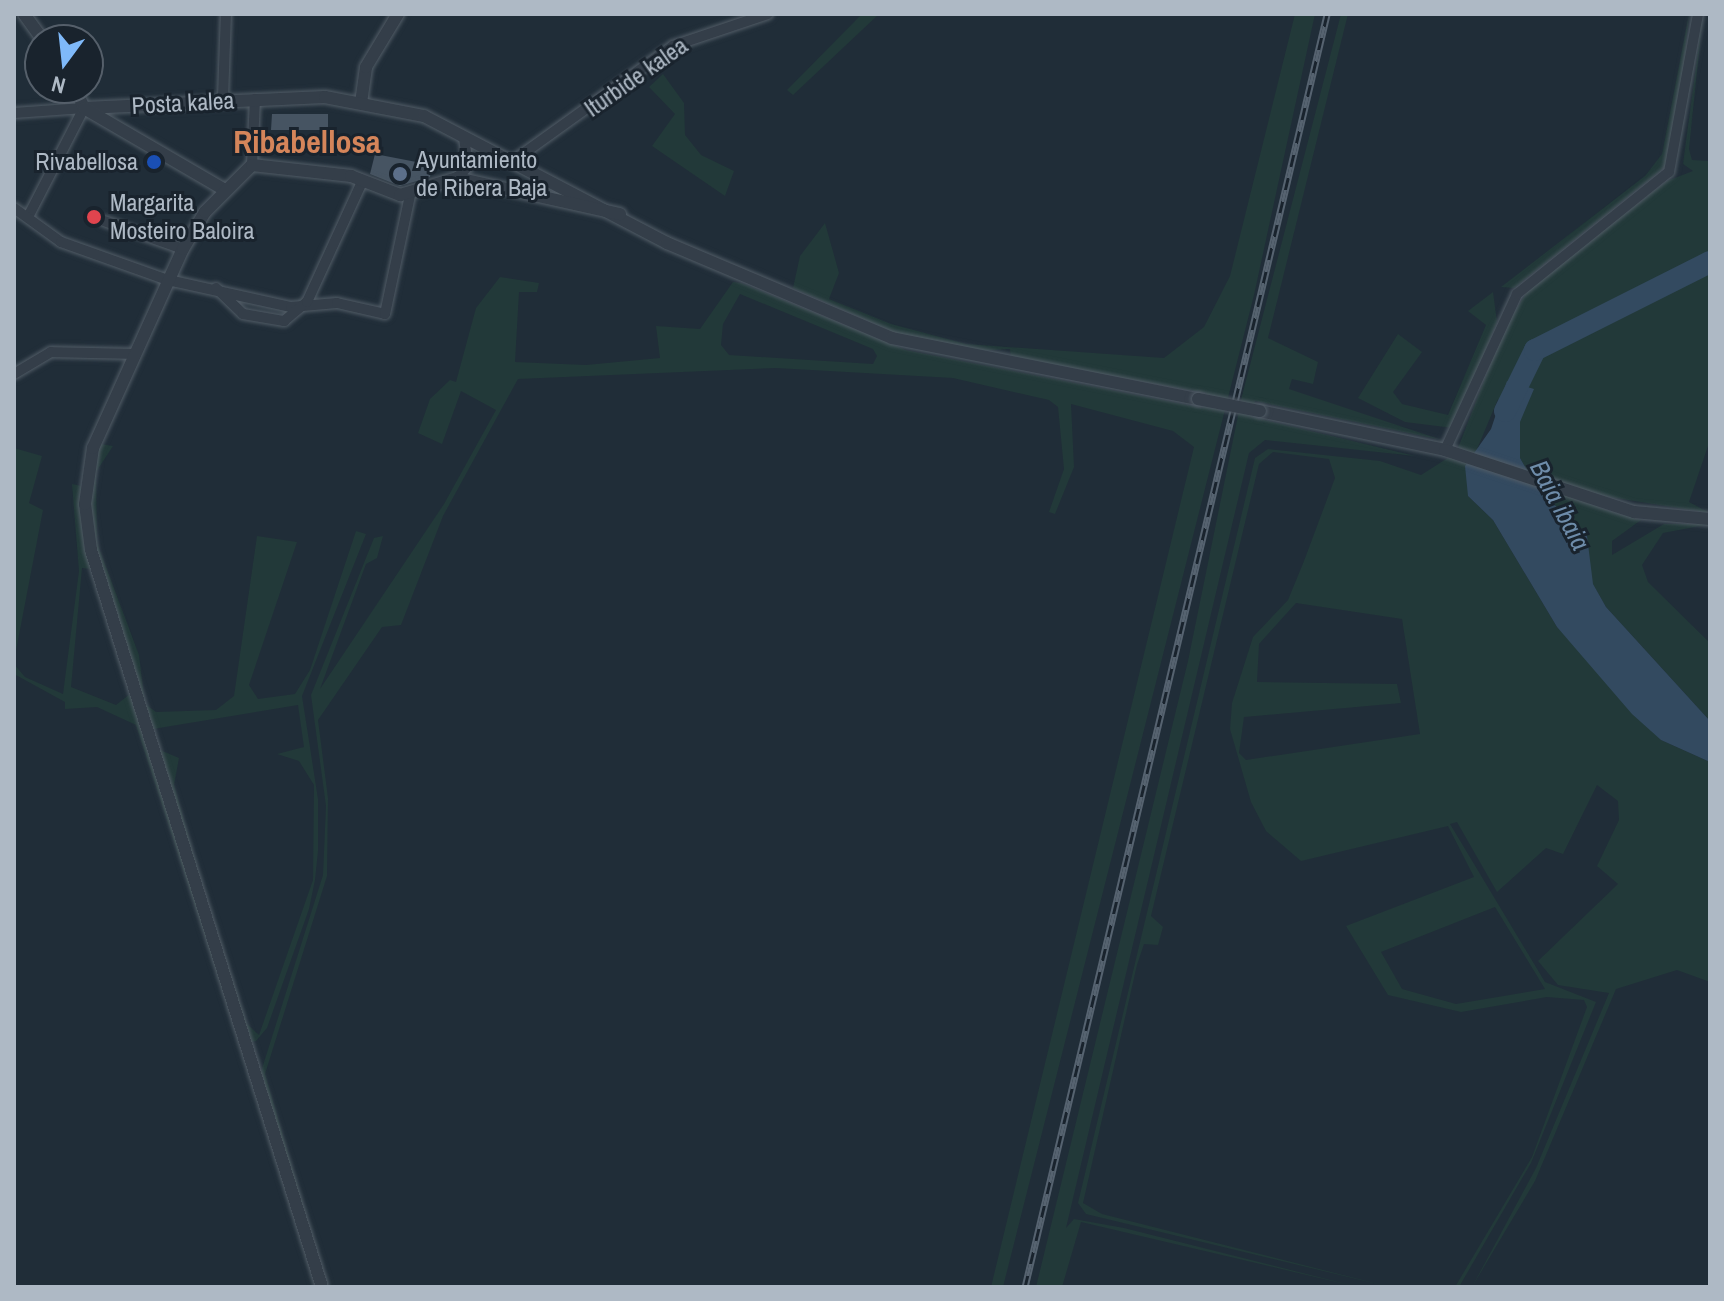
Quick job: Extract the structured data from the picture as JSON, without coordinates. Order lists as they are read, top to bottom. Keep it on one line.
{"streets":{"street":["Iturbide kalea","Posta kalea"]},"crossings":[["Iturbide kalea","Posta kalea"]],"districts":["Ribabellosa"],"water":["Baia ibaia"],"places":["Rivabellosa","Ayuntamiento de Ribera Baja","Margarita Mosteiro Baloira"],"north":"bottom"}
